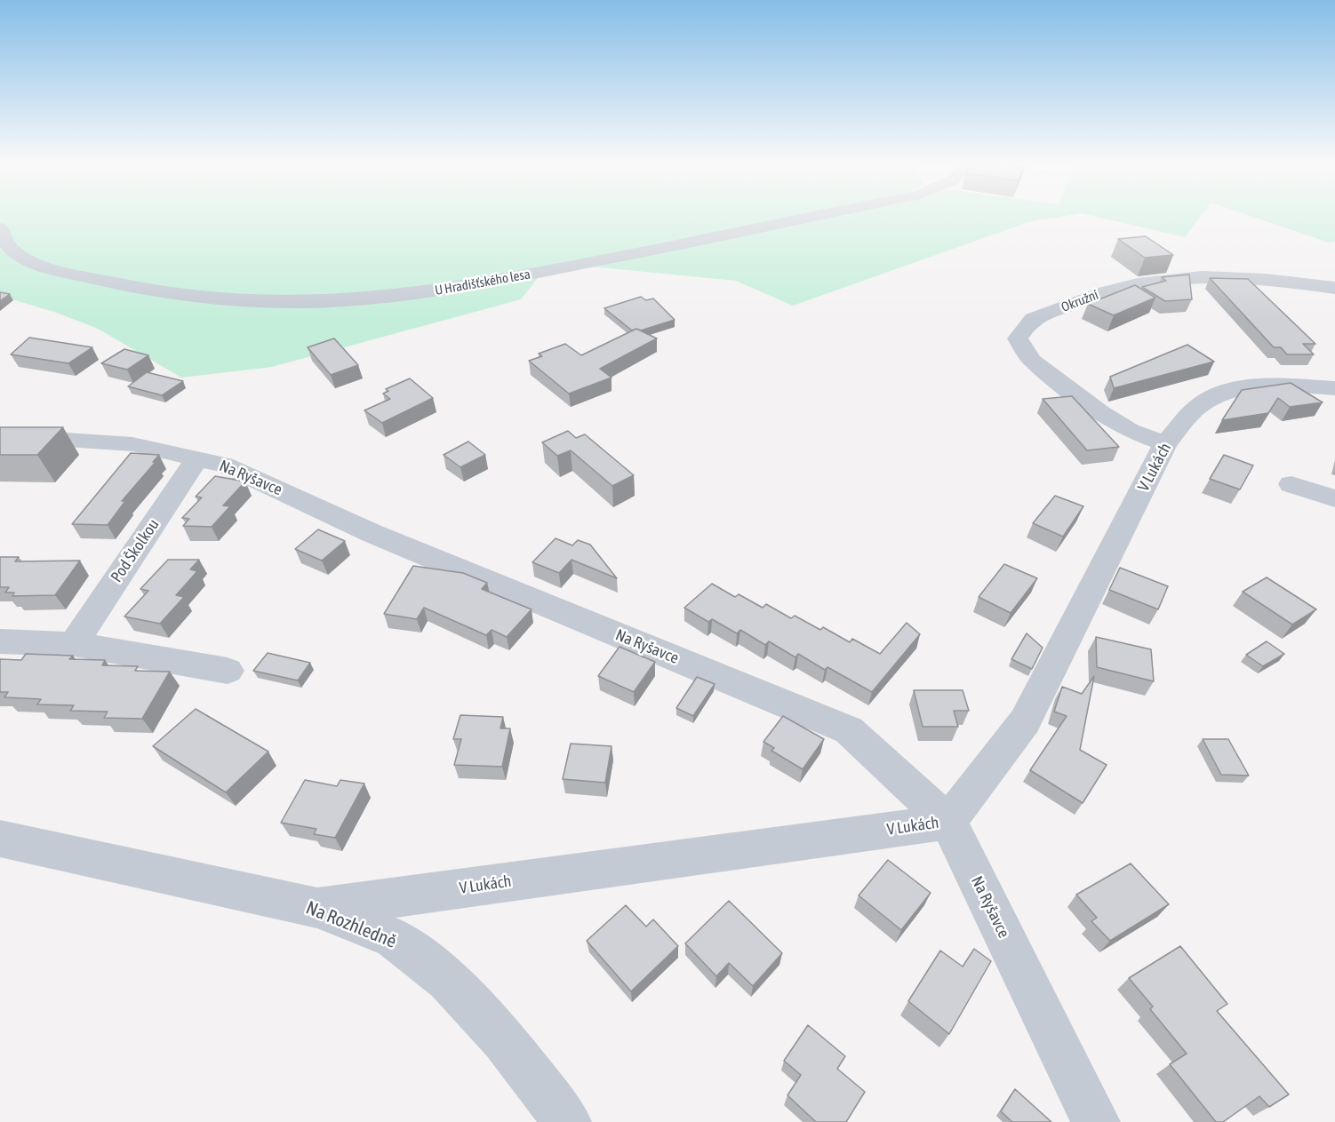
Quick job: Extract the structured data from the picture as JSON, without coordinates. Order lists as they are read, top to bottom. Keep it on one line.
{"streets":{"street":["U Hradišťského lesa","Okružní","V Lukách","Na Ryšavce","Pod Školkou","Na Rozhledně"]},"crossings":[["Okružní","V Lukách"],["V Lukách","Na Ryšavce"],["V Lukách","Na Rozhledně"],["Na Ryšavce","Pod Školkou"]]}
